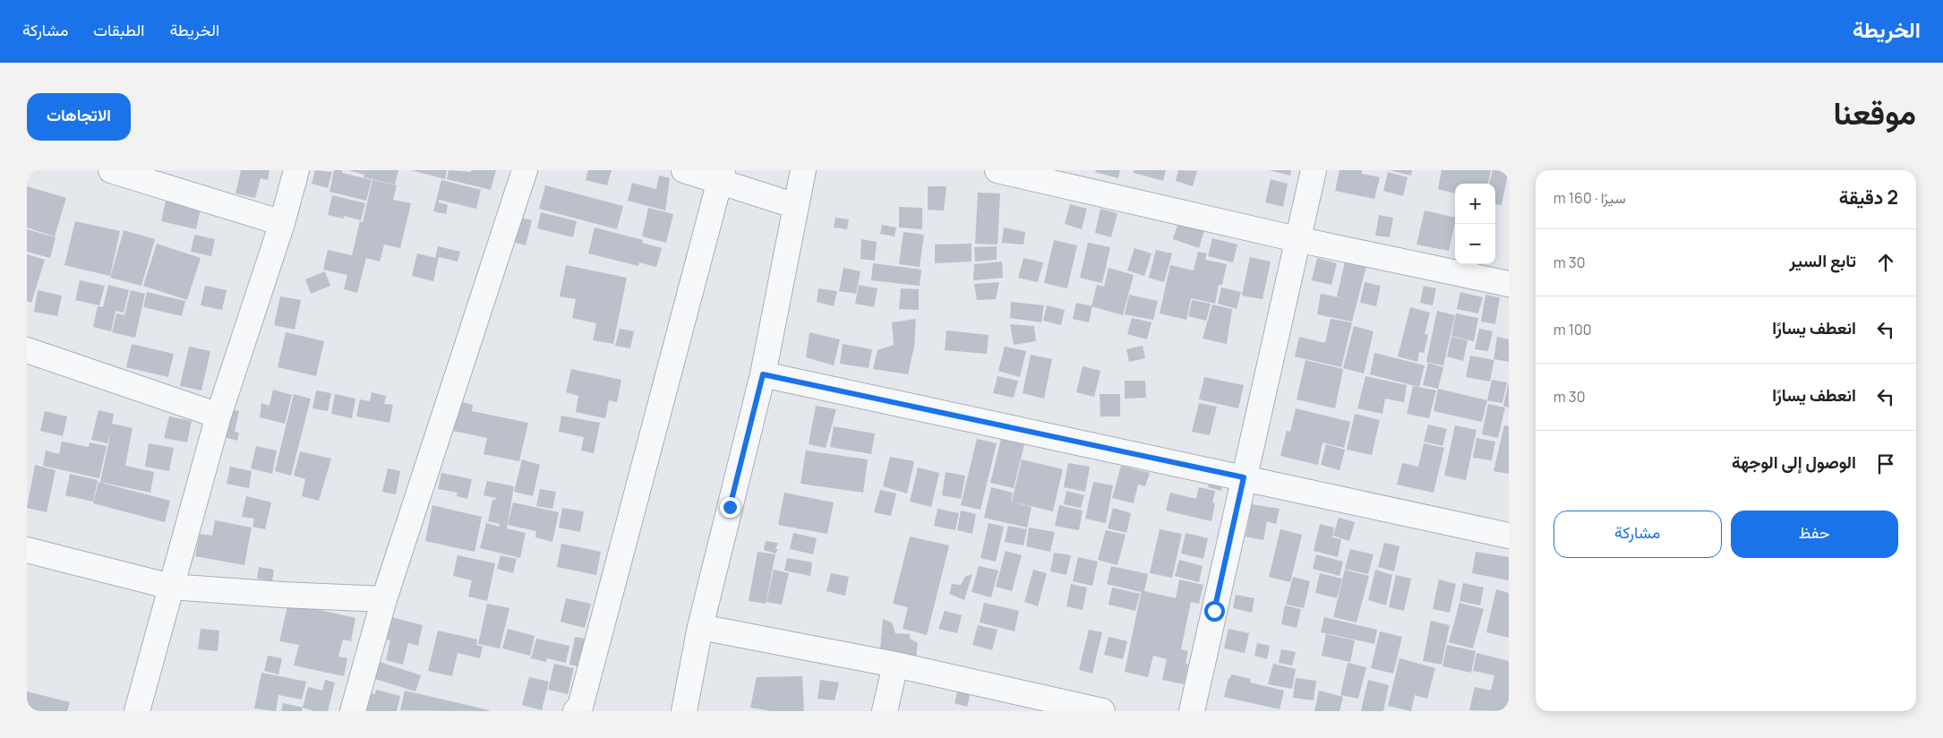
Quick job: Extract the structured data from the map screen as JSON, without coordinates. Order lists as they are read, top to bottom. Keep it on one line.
{"page":{"header":"الخريطة","nav":["الخريطة","الطبقات","مشاركة"],"title":"موقعنا","buttons":["الاتجاهات",["حفظ","مشاركة"]],"heading":["2 دقيقة","سيرًا · 160 m"],"map_buttons":["+","−"],"list":[["تابع السير","30 m"],["انعطف يسارًا","100 m"],["انعطف يسارًا","30 m"],"الوصول إلى الوجهة"]}}
